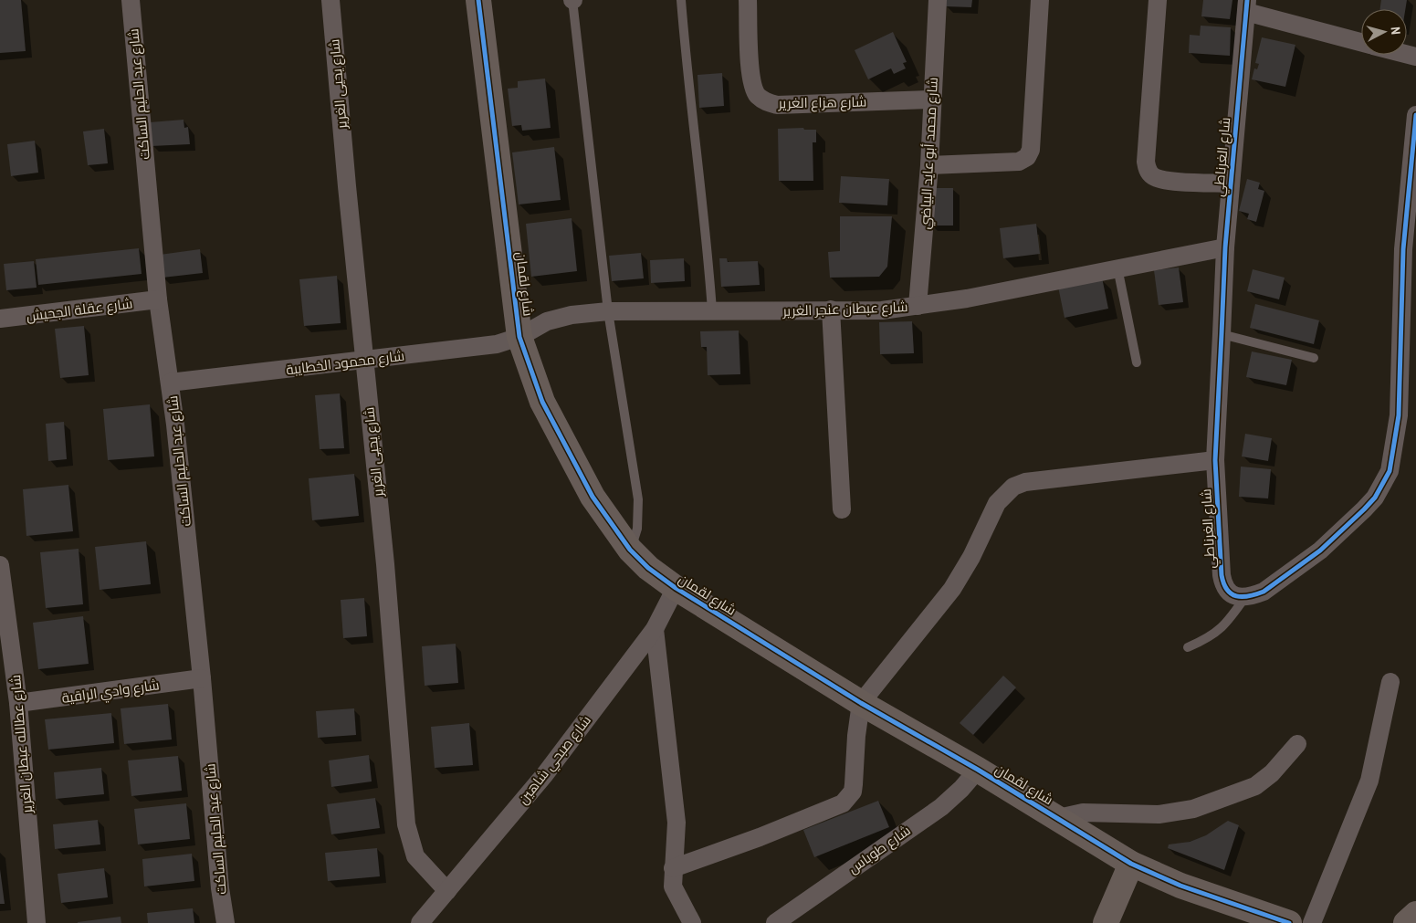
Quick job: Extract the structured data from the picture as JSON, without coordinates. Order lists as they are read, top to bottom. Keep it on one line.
{"streets":{"street":["شارع يحيى الغرير","شارع عبد الحليم الساكت","شارع هزاع الغرير","شارع محمد أبو عايد البياضي","شارع الغرناطي","شارع لقمان","شارع عبطان عنجر الغرير","شارع عقلة الجحيش","شارع محمود الخطايبة","شارع وادي الراقية","شارع عطالله عبطان الغرير","شارع صبحي شاهين","شارع طوباس"]},"crossings":[["شارع يحيى الغرير","شارع محمود الخطايبة"],["شارع يحيى الغرير","شارع صبحي شاهين"],["شارع عبد الحليم الساكت","شارع عقلة الجحيش"],["شارع عبد الحليم الساكت","شارع محمود الخطايبة"],["شارع عبد الحليم الساكت","شارع وادي الراقية"],["شارع هزاع الغرير","شارع محمد أبو عايد البياضي"],["شارع محمد أبو عايد البياضي","شارع عبطان عنجر الغرير"],["شارع الغرناطي","شارع عبطان عنجر الغرير"],["شارع لقمان","شارع عبطان عنجر الغرير"],["شارع لقمان","شارع محمود الخطايبة"],["شارع لقمان","شارع صبحي شاهين"],["شارع لقمان","شارع طوباس"],["شارع عبطان عنجر الغرير","شارع محمود الخطايبة"],["شارع وادي الراقية","شارع عطالله عبطان الغرير"]],"north":"right"}
